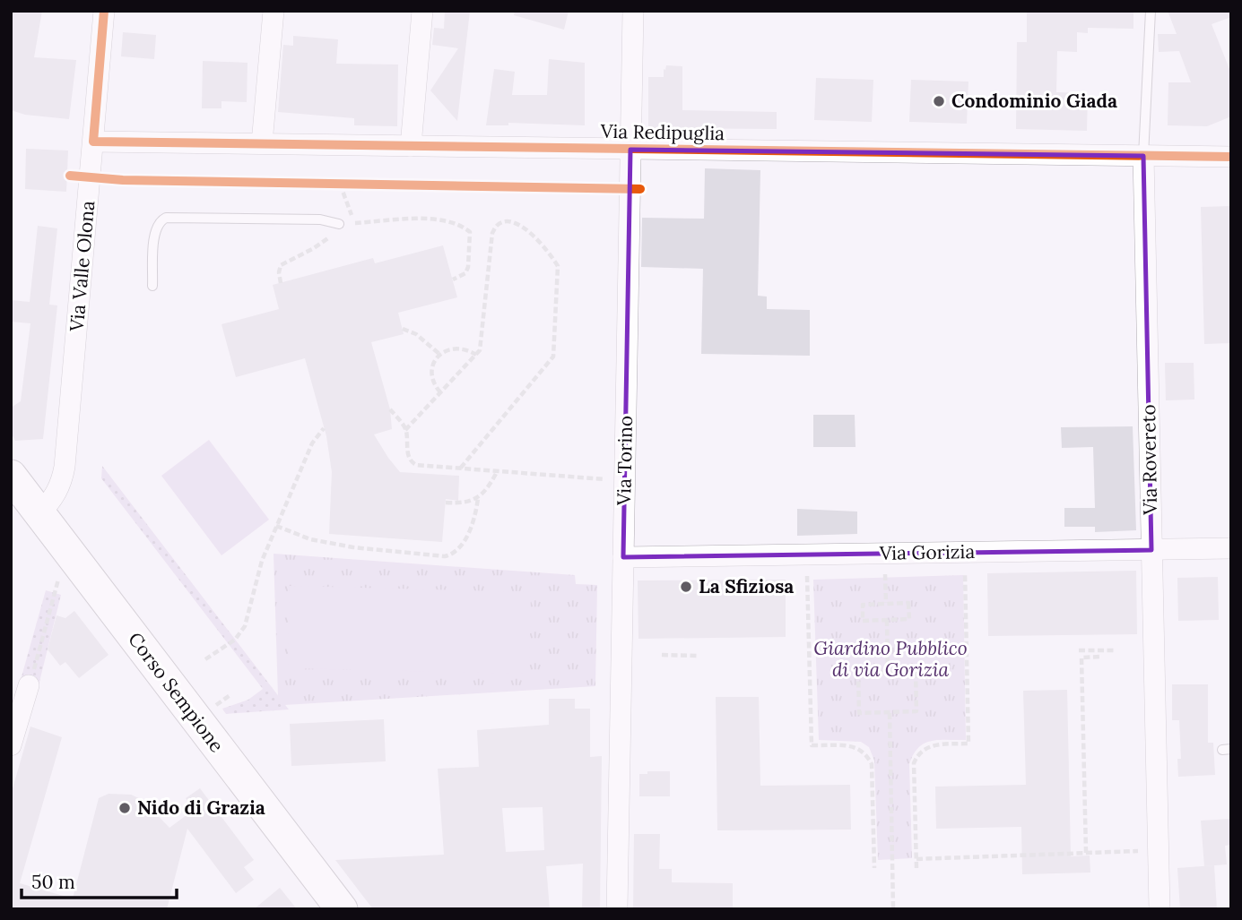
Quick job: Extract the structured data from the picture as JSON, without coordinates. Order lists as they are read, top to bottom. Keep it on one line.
{"streets":{"main road":["Corso Sempione"],"street":["Via Redipuglia","Via Valle Olona","Via Rovereto","Via Torino","Via Gorizia"]},"crossings":[["Via Redipuglia","Via Valle Olona"],["Via Redipuglia","Via Rovereto"],["Via Redipuglia","Via Torino"],["Via Valle Olona","Corso Sempione"],["Via Rovereto","Via Gorizia"],["Via Torino","Via Gorizia"]],"parks":["Giardino Pubblico di via Gorizia"],"places":["Condominio Giada","La Sfiziosa","Nido di Grazia"],"scale_bar":"50 m"}
